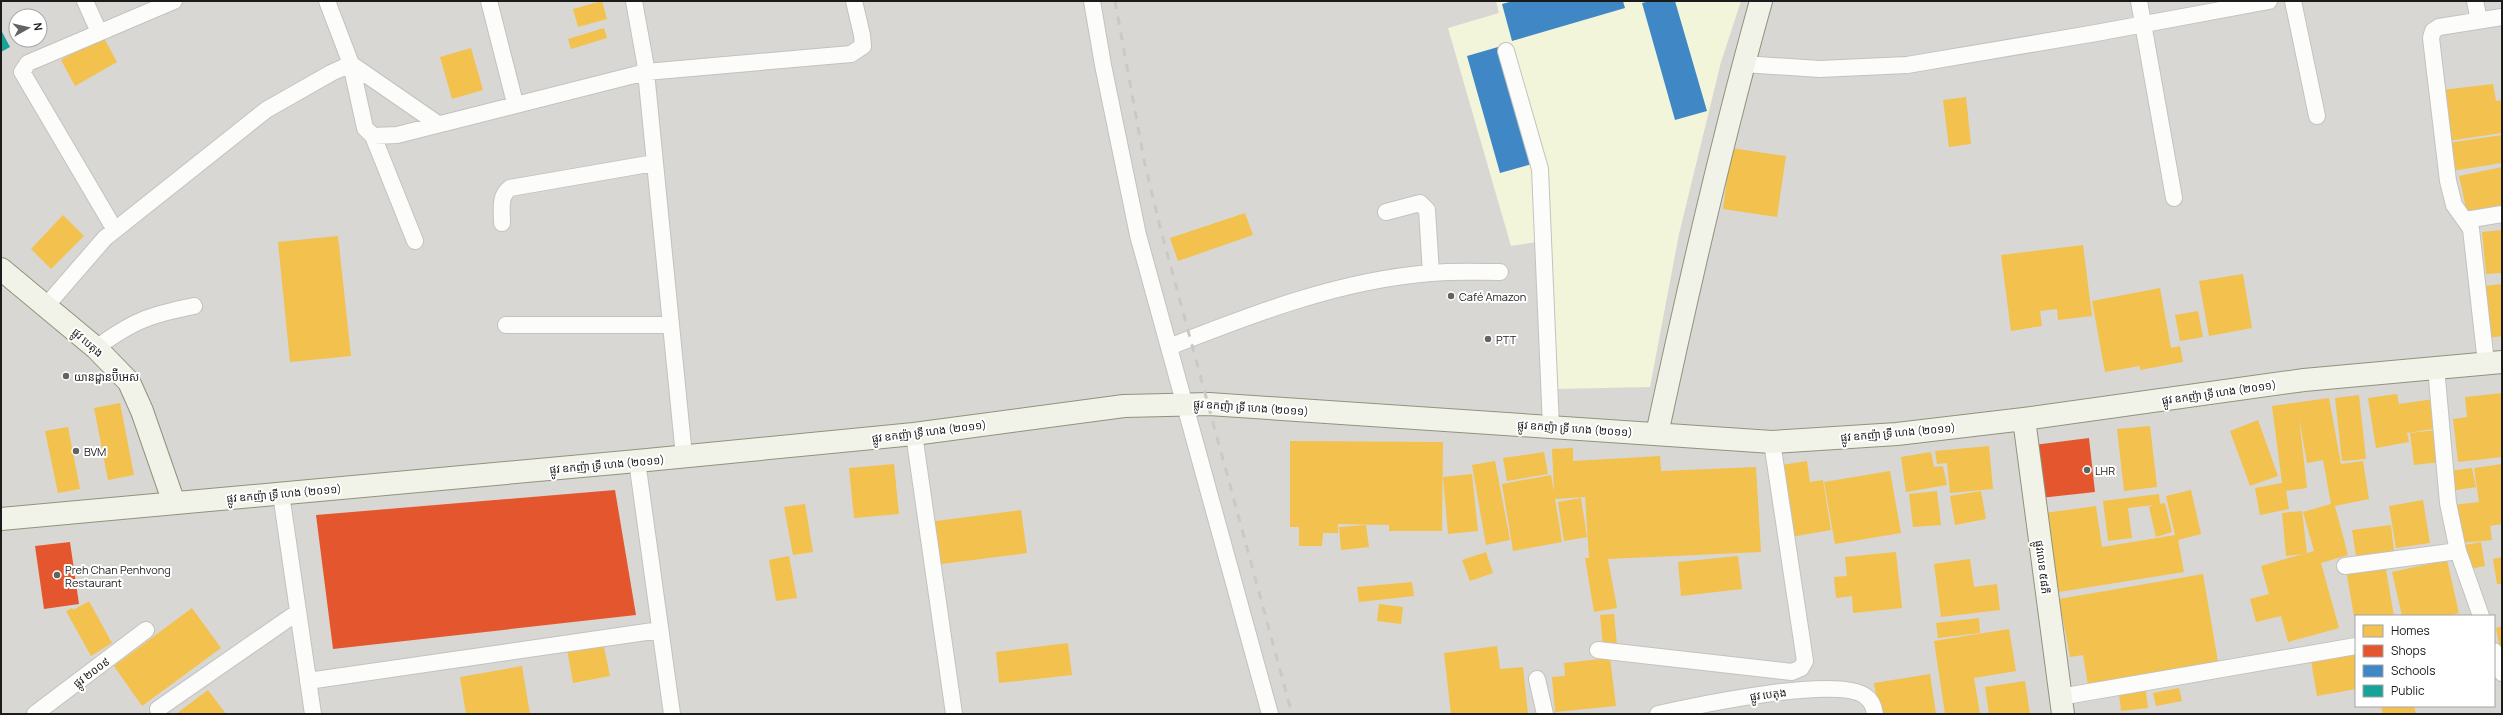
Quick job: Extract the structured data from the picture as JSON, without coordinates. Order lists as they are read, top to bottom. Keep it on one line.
{"streets":{"main road":["ផ្លូវ បេតុង","ផ្លូវ ឧកញ៉ា ទ្រី ហេង (២០១១)","ផ្លូវលេខ ៥៨ភី"],"street":["ផ្លូវ ២០០៩"]},"crossings":[["ផ្លូវ បេតុង","ផ្លូវ ឧកញ៉ា ទ្រី ហេង (២០១១)"],["ផ្លូវ ឧកញ៉ា ទ្រី ហេង (២០១១)","ផ្លូវលេខ ៥៨ភី"]],"places":["Café Amazon","PTT","យានដ្ឋានប៊ីអេស","BVM","LHR","Preh Chan Penhvong Restaurant"],"legend":["Homes","Shops","Schools","Public"],"north":"right"}
